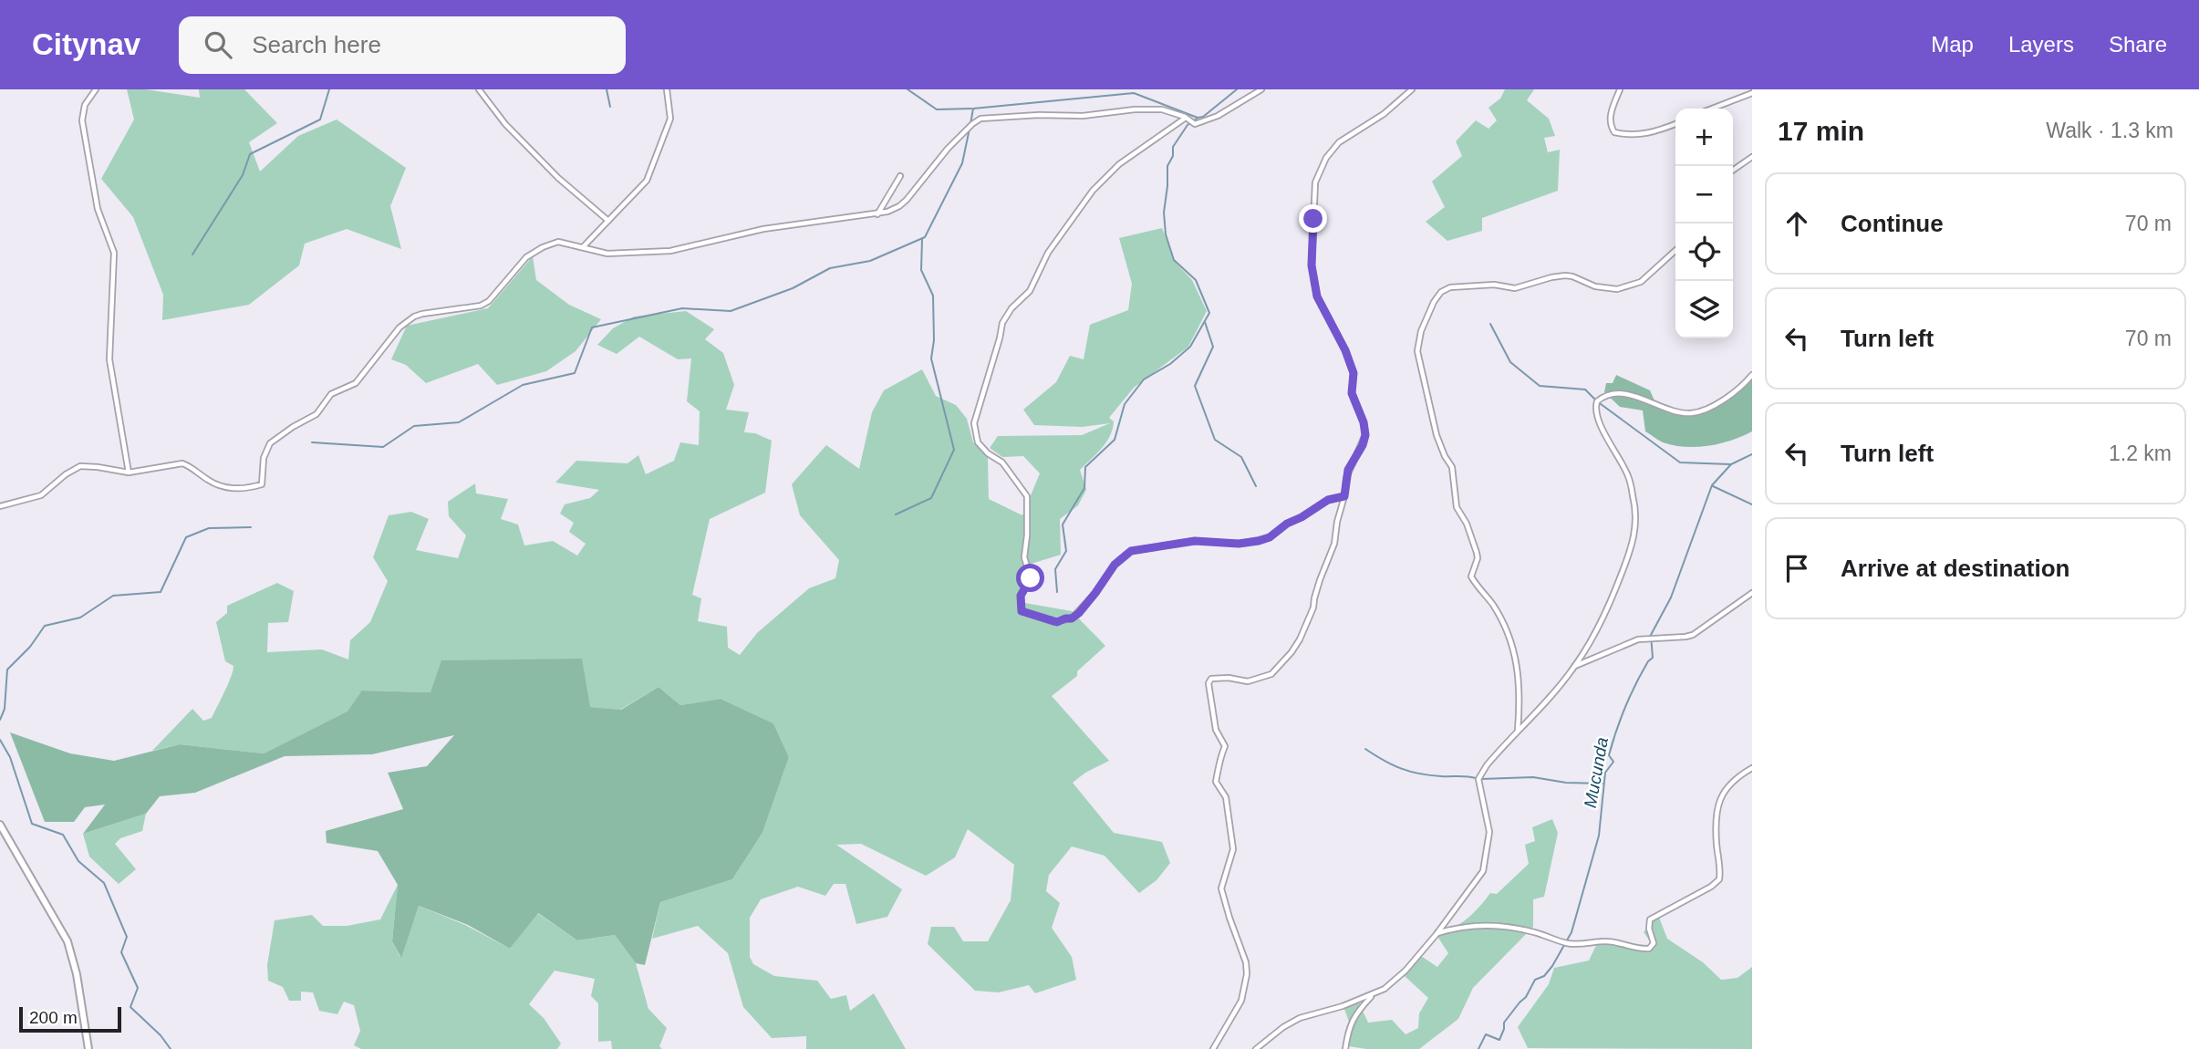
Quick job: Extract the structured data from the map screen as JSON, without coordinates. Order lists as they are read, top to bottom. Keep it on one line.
{"water":["Mucunda"],"scale_bar":"200 m","page":{"header":"Citynav","search":"Search here","nav":["Map","Layers","Share"],"heading":["17 min","Walk · 1.3 km"],"map_buttons":["+","−"],"list":[["Continue","70 m"],["Turn left","70 m"],["Turn left","1.2 km"],"Arrive at destination"],"scale":"200 m"}}
